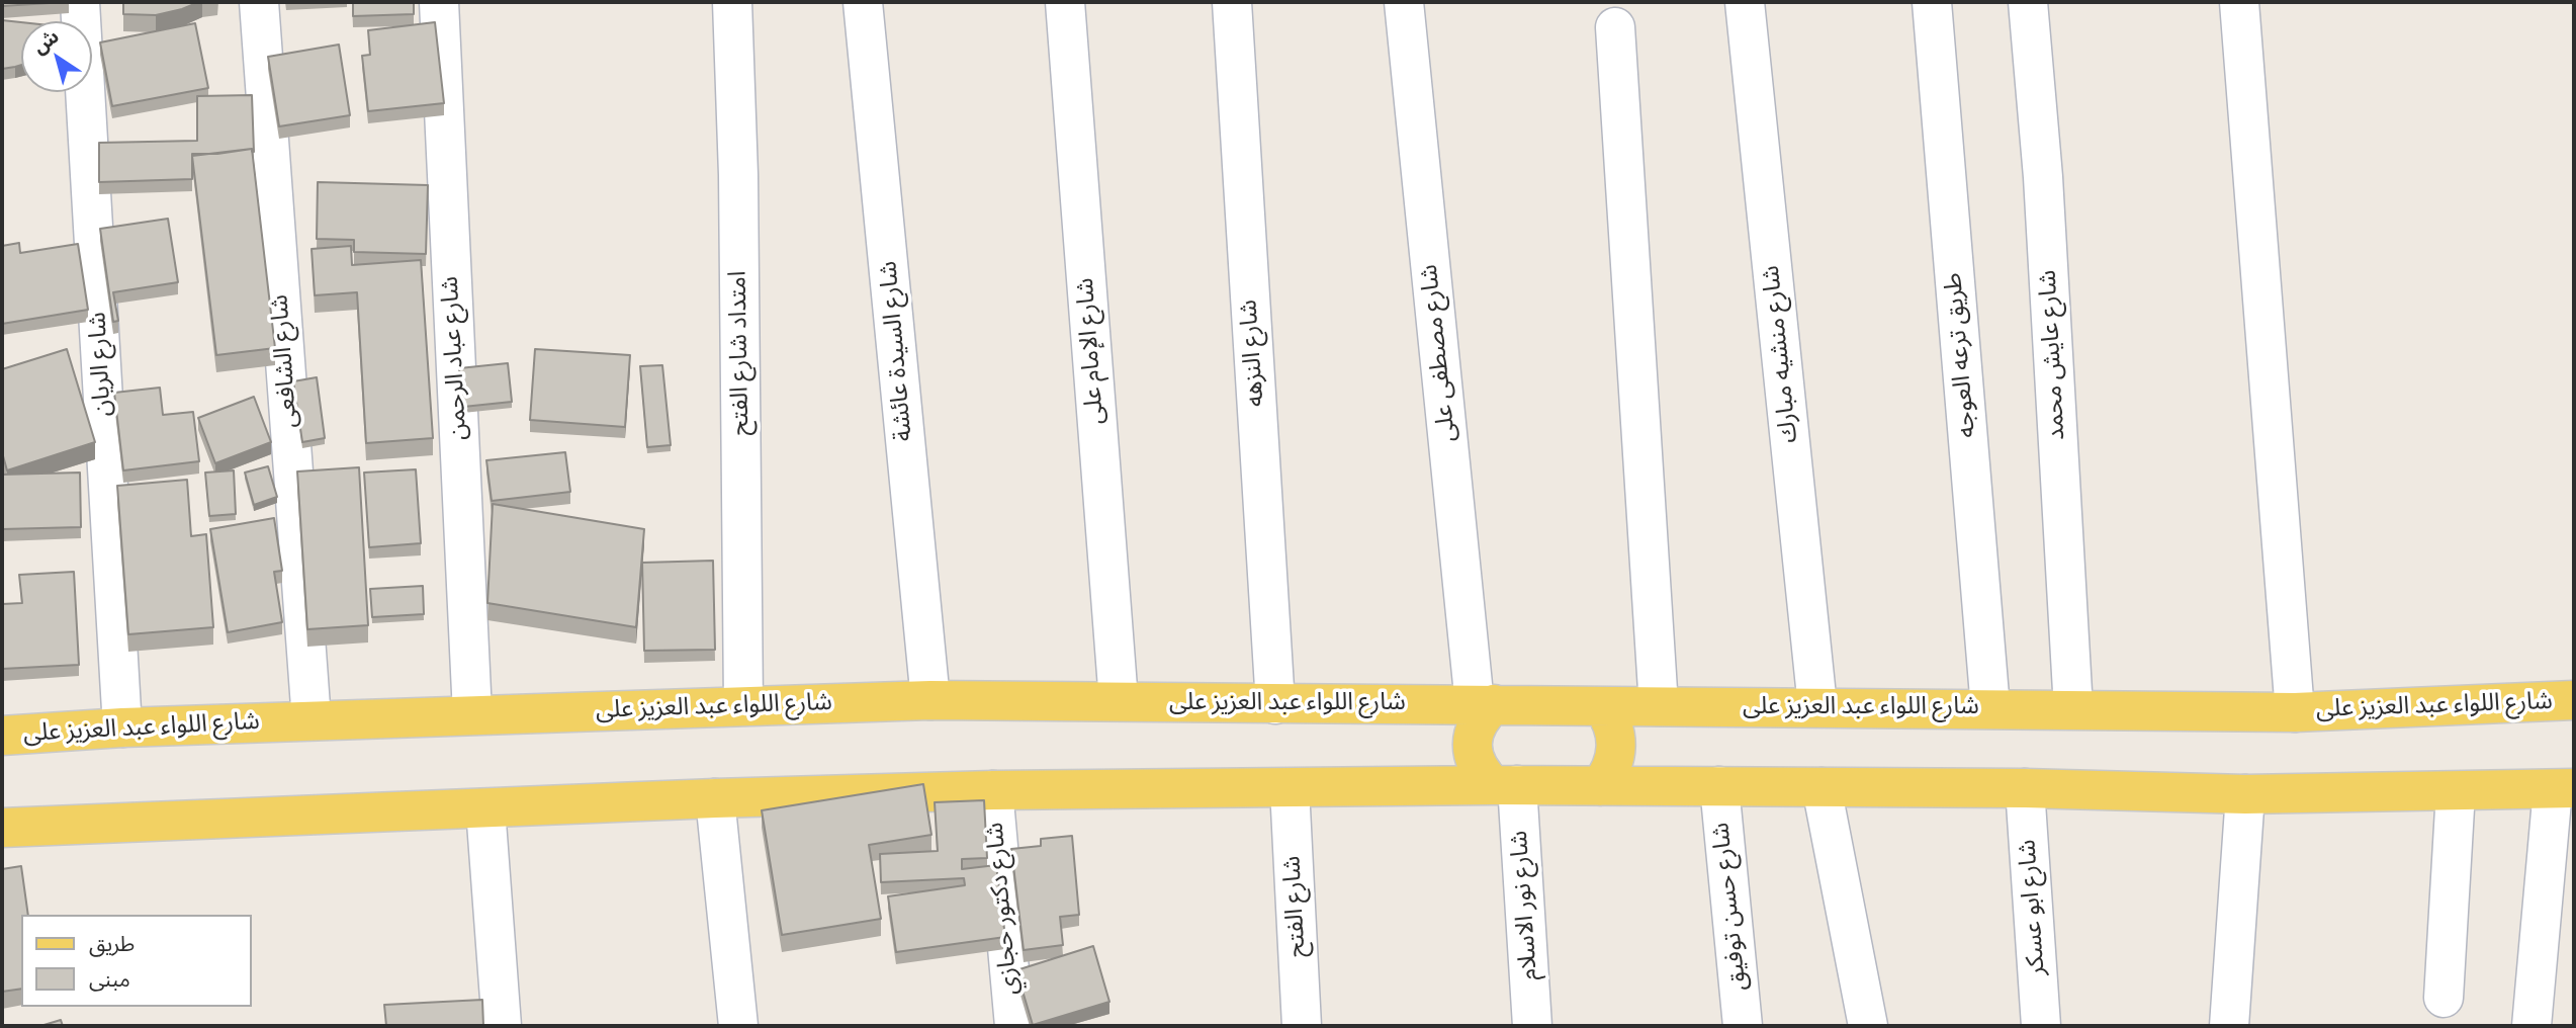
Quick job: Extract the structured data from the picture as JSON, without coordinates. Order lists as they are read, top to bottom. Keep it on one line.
{"streets":{"main road":["شارع اللواء عبد العزيز على"],"street":["شارع السيدة عائشة","شارع الإمام على","امتداد شارع الفتح","شارع النزهه","شارع مصطفى على","شارع منشيه مبارك","طريق ترعه العوجه","شارع عايش محمد","شارع عباد الرحمن","شارع الشافعى","شارع الريان","شارع نور الاسلام","شارع الفتح","شارع حسن توفيق","شارع ابو عسكر","شارع دكتور حجازي"]},"crossings":[["شارع السيدة عائشة","شارع اللواء عبد العزيز على"],["شارع الإمام على","شارع اللواء عبد العزيز على"],["امتداد شارع الفتح","شارع اللواء عبد العزيز على"],["شارع النزهه","شارع اللواء عبد العزيز على"],["شارع مصطفى على","شارع اللواء عبد العزيز على"],["شارع منشيه مبارك","شارع اللواء عبد العزيز على"],["طريق ترعه العوجه","شارع اللواء عبد العزيز على"],["شارع عايش محمد","شارع اللواء عبد العزيز على"],["شارع عباد الرحمن","شارع اللواء عبد العزيز على"],["شارع الشافعى","شارع اللواء عبد العزيز على"],["شارع الريان","شارع اللواء عبد العزيز على"]],"legend":["طريق","مبنى"],"north":"top left"}
